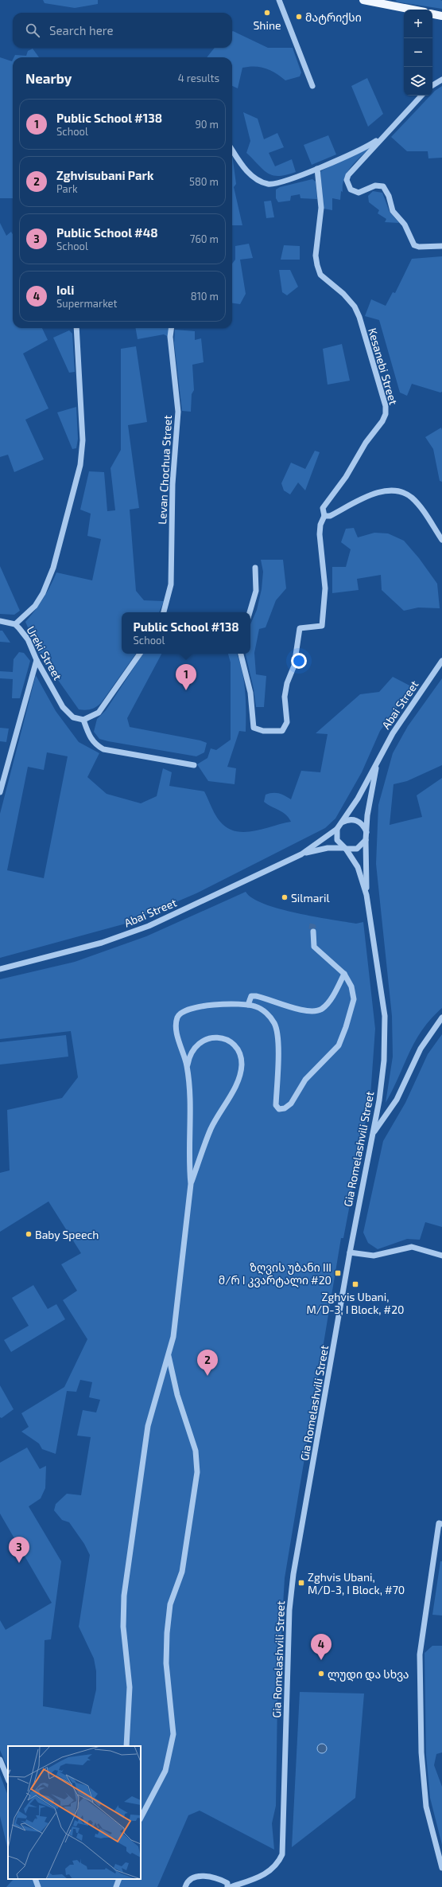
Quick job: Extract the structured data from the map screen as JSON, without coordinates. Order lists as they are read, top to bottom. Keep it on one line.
{"streets":{"street":["Kesanebi Street","Levan Chochua Street","Ureki Street","Abai Street","Gia Romelashvili Street"]},"crossings":[["Abai Street","Gia Romelashvili Street"]],"places":{"other":["Shine","მატრიქსი","Silmaril","Baby Speech","ლუდი და სხვა"],"transit":["ზღვის უბანი III მ/რ I კვარტალი #20","Zghvis Ubani, M/D-3, I Block, #20","Zghvis Ubani, M/D-3, I Block, #70"]},"page":{"map_buttons":["+","−"],"search":"Search here","heading":["Nearby","4 results"],"list":[{"mark":"1","name":"Public School #138","note":"School","value":"90 m"},{"mark":"2","name":"Zghvisubani Park","note":"Park","value":"580 m"},{"mark":"3","name":"Public School #48","note":"School","value":"760 m"},{"mark":"4","name":"Ioli","note":"Supermarket","value":"810 m"}],"popup":["Public School #138","School"],"pins":["1","2","3","4"]}}
